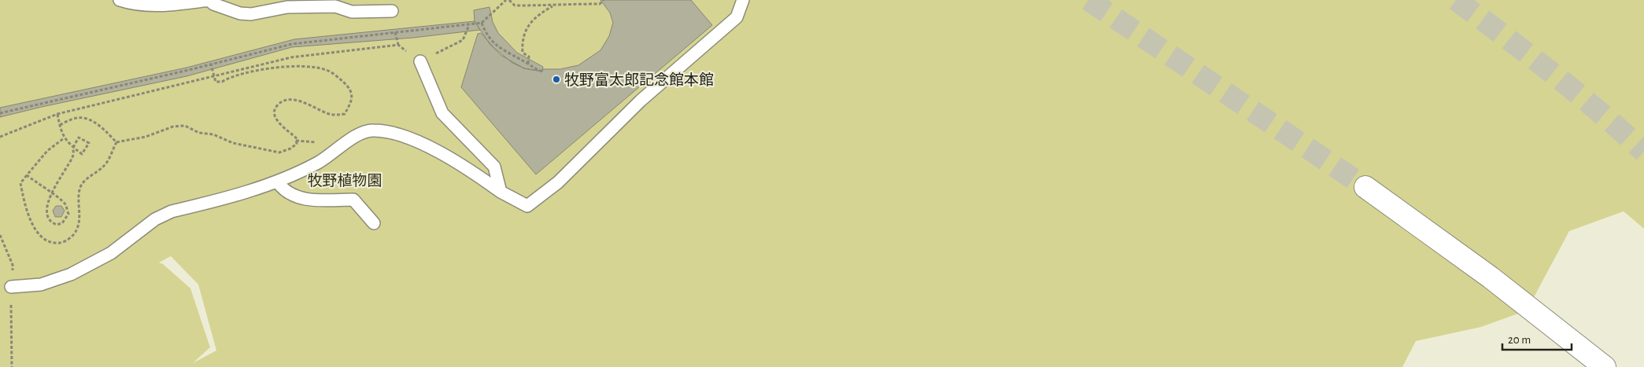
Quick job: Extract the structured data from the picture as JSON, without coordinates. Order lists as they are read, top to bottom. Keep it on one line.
{"parks":["牧野植物園"],"places":["牧野富太郎記念館本館"],"scale_bar":"20 m"}
